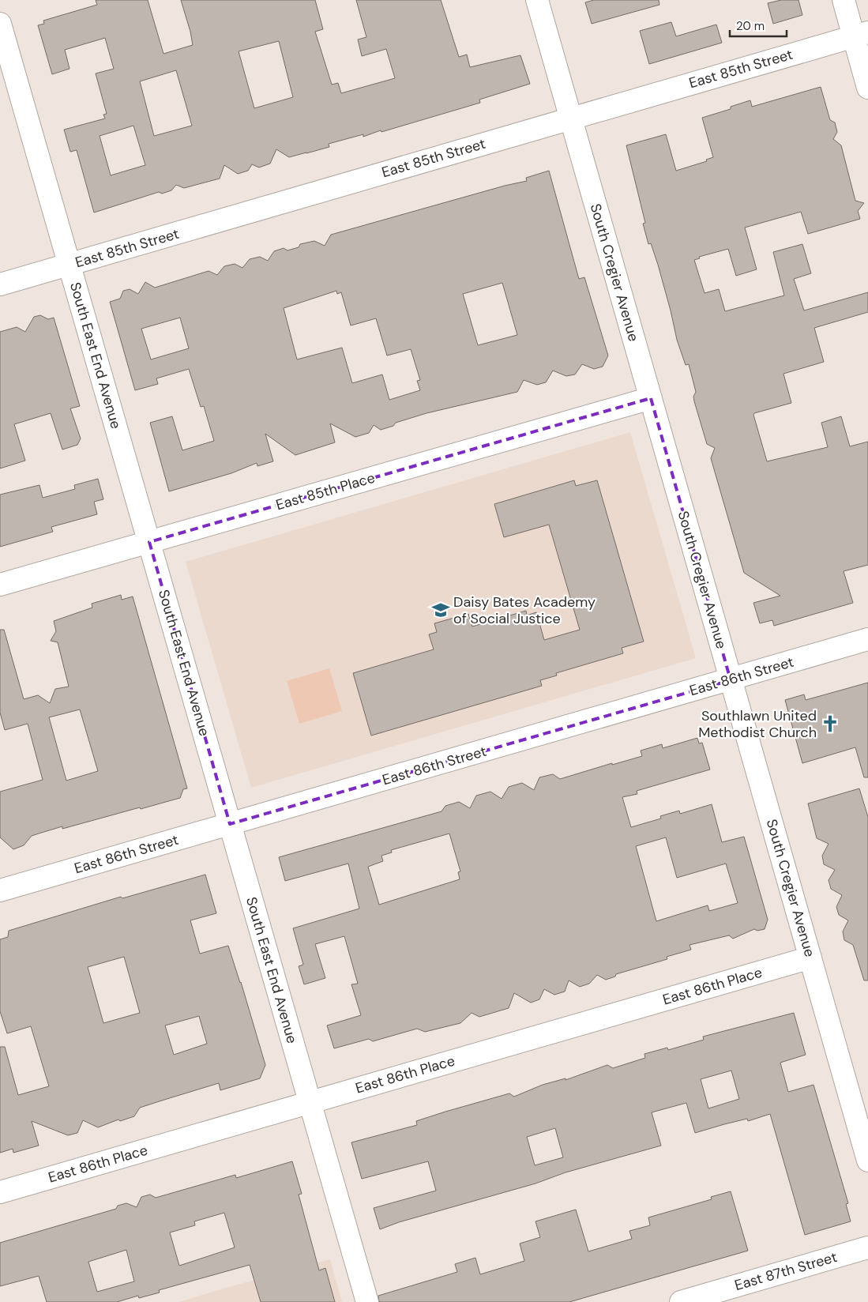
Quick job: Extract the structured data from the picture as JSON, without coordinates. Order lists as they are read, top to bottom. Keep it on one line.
{"streets":{"street":["East 85th Street","South Cregier Avenue","South East End Avenue","East 85th Place","East 86th Street","East 86th Place","East 87th Street"]},"crossings":[["East 85th Street","South Cregier Avenue"],["East 85th Street","South East End Avenue"],["South Cregier Avenue","East 85th Place"],["South Cregier Avenue","East 86th Street"],["South Cregier Avenue","East 86th Place"],["South East End Avenue","East 85th Place"],["South East End Avenue","East 86th Street"],["South East End Avenue","East 86th Place"]],"places":{"school or university":["Daisy Bates Academy of Social Justice"],"church":["Southlawn United Methodist Church"]},"scale_bar":"20 m"}
